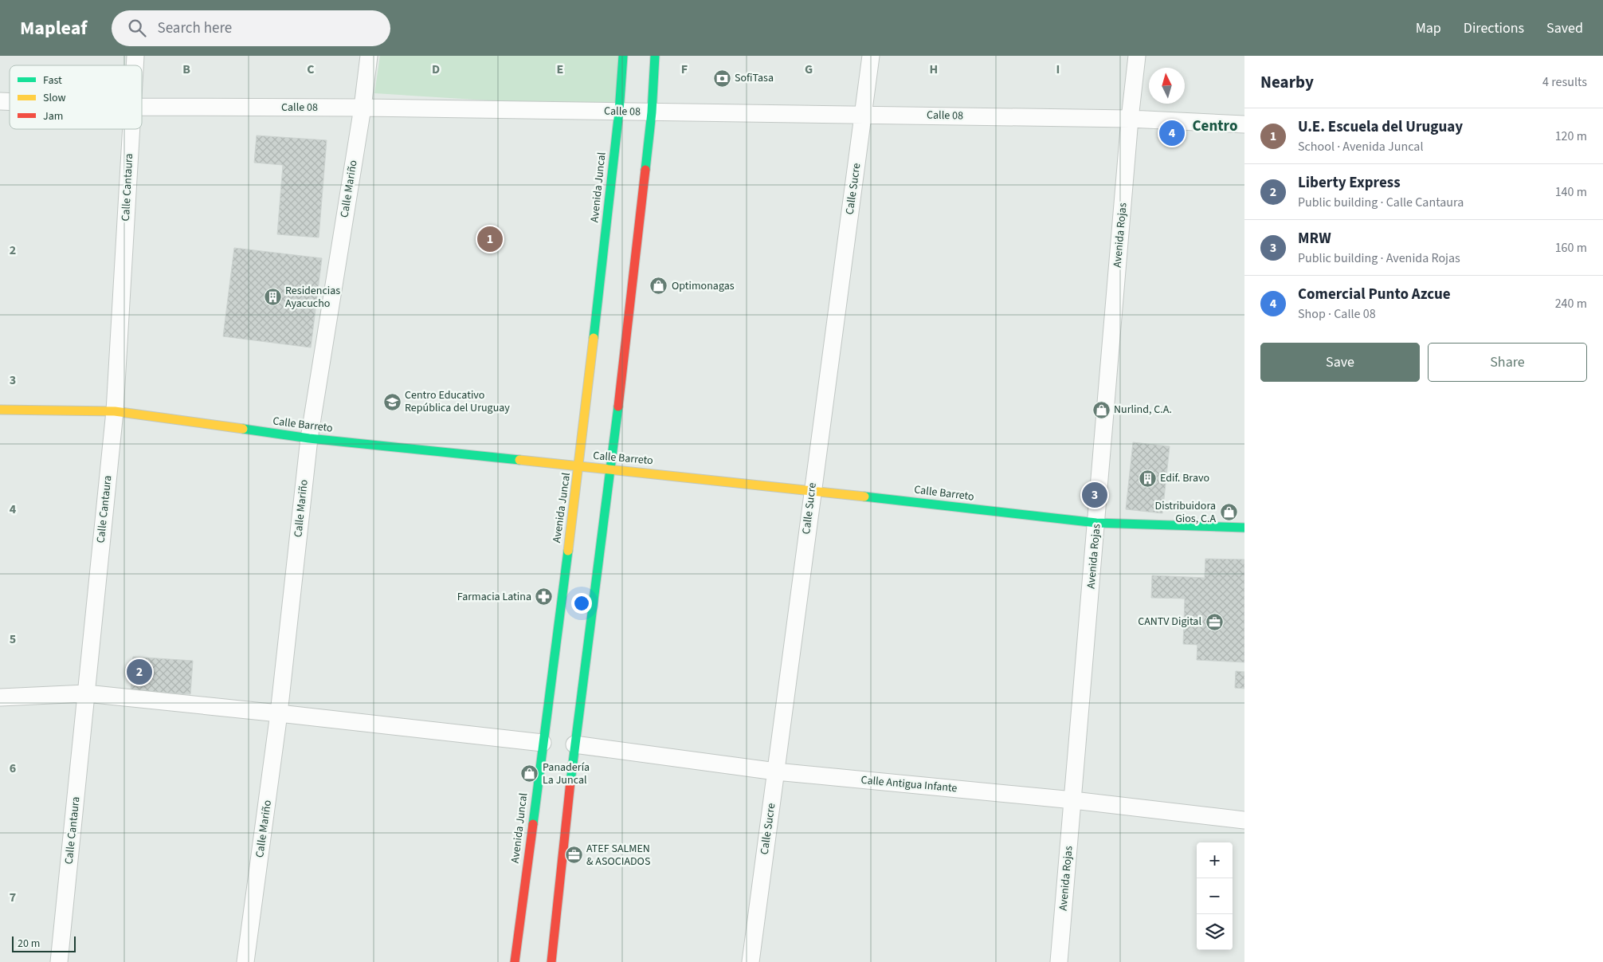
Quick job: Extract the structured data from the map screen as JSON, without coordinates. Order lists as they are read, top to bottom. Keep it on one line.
{"streets":{"street":["Calle 08","Calle Cantaura","Avenida Juncal","Calle Mariño","Calle Sucre","Avenida Rojas","Calle Barreto","Calle Antigua Infante"]},"crossings":[["Calle 08","Avenida Juncal"],["Calle 08","Calle Mariño"],["Calle 08","Calle Sucre"],["Calle 08","Avenida Rojas"],["Calle Cantaura","Calle Barreto"],["Avenida Juncal","Calle Barreto"],["Calle Mariño","Calle Barreto"],["Calle Sucre","Calle Barreto"],["Calle Sucre","Calle Antigua Infante"],["Avenida Rojas","Calle Barreto"],["Avenida Rojas","Calle Antigua Infante"]],"districts":["Centro"],"places":{"bank":["SofiTasa"],"shop":["Optimonagas","Nurlind, C.A.","Distribuidora Gios, C.A","Panadería La Juncal"],"building":["Residencias Ayacucho","Edif. Bravo"],"school or university":["Centro Educativo República del Uruguay"],"pharmacy":["Farmacia Latina"],"office":["CANTV Digital","ATEF SALMEN & ASOCIADOS"]},"legend":["Fast","Slow","Jam"],"scale_bar":"20 m","north":"top","page":{"header":"Mapleaf","search":"Search here","nav":["Map","Directions","Saved"],"heading":["Nearby","4 results"],"list":[{"mark":"1","name":"U.E. Escuela del Uruguay","note":"School · Avenida Juncal","value":"120 m"},{"mark":"2","name":"Liberty Express","note":"Public building · Calle Cantaura","value":"140 m"},{"mark":"3","name":"MRW","note":"Public building · Avenida Rojas","value":"160 m"},{"mark":"4","name":"Comercial Punto Azcue","note":"Shop · Calle 08","value":"240 m"}],"pins":["4","1","3","2"],"buttons":["Save","Share"],"map_buttons":["+","−"],"scale":"20 m"},"grid":{"columns":["B","C","D","E","F","G","H","I"],"rows":["2","3","4","5","6","7"]}}
